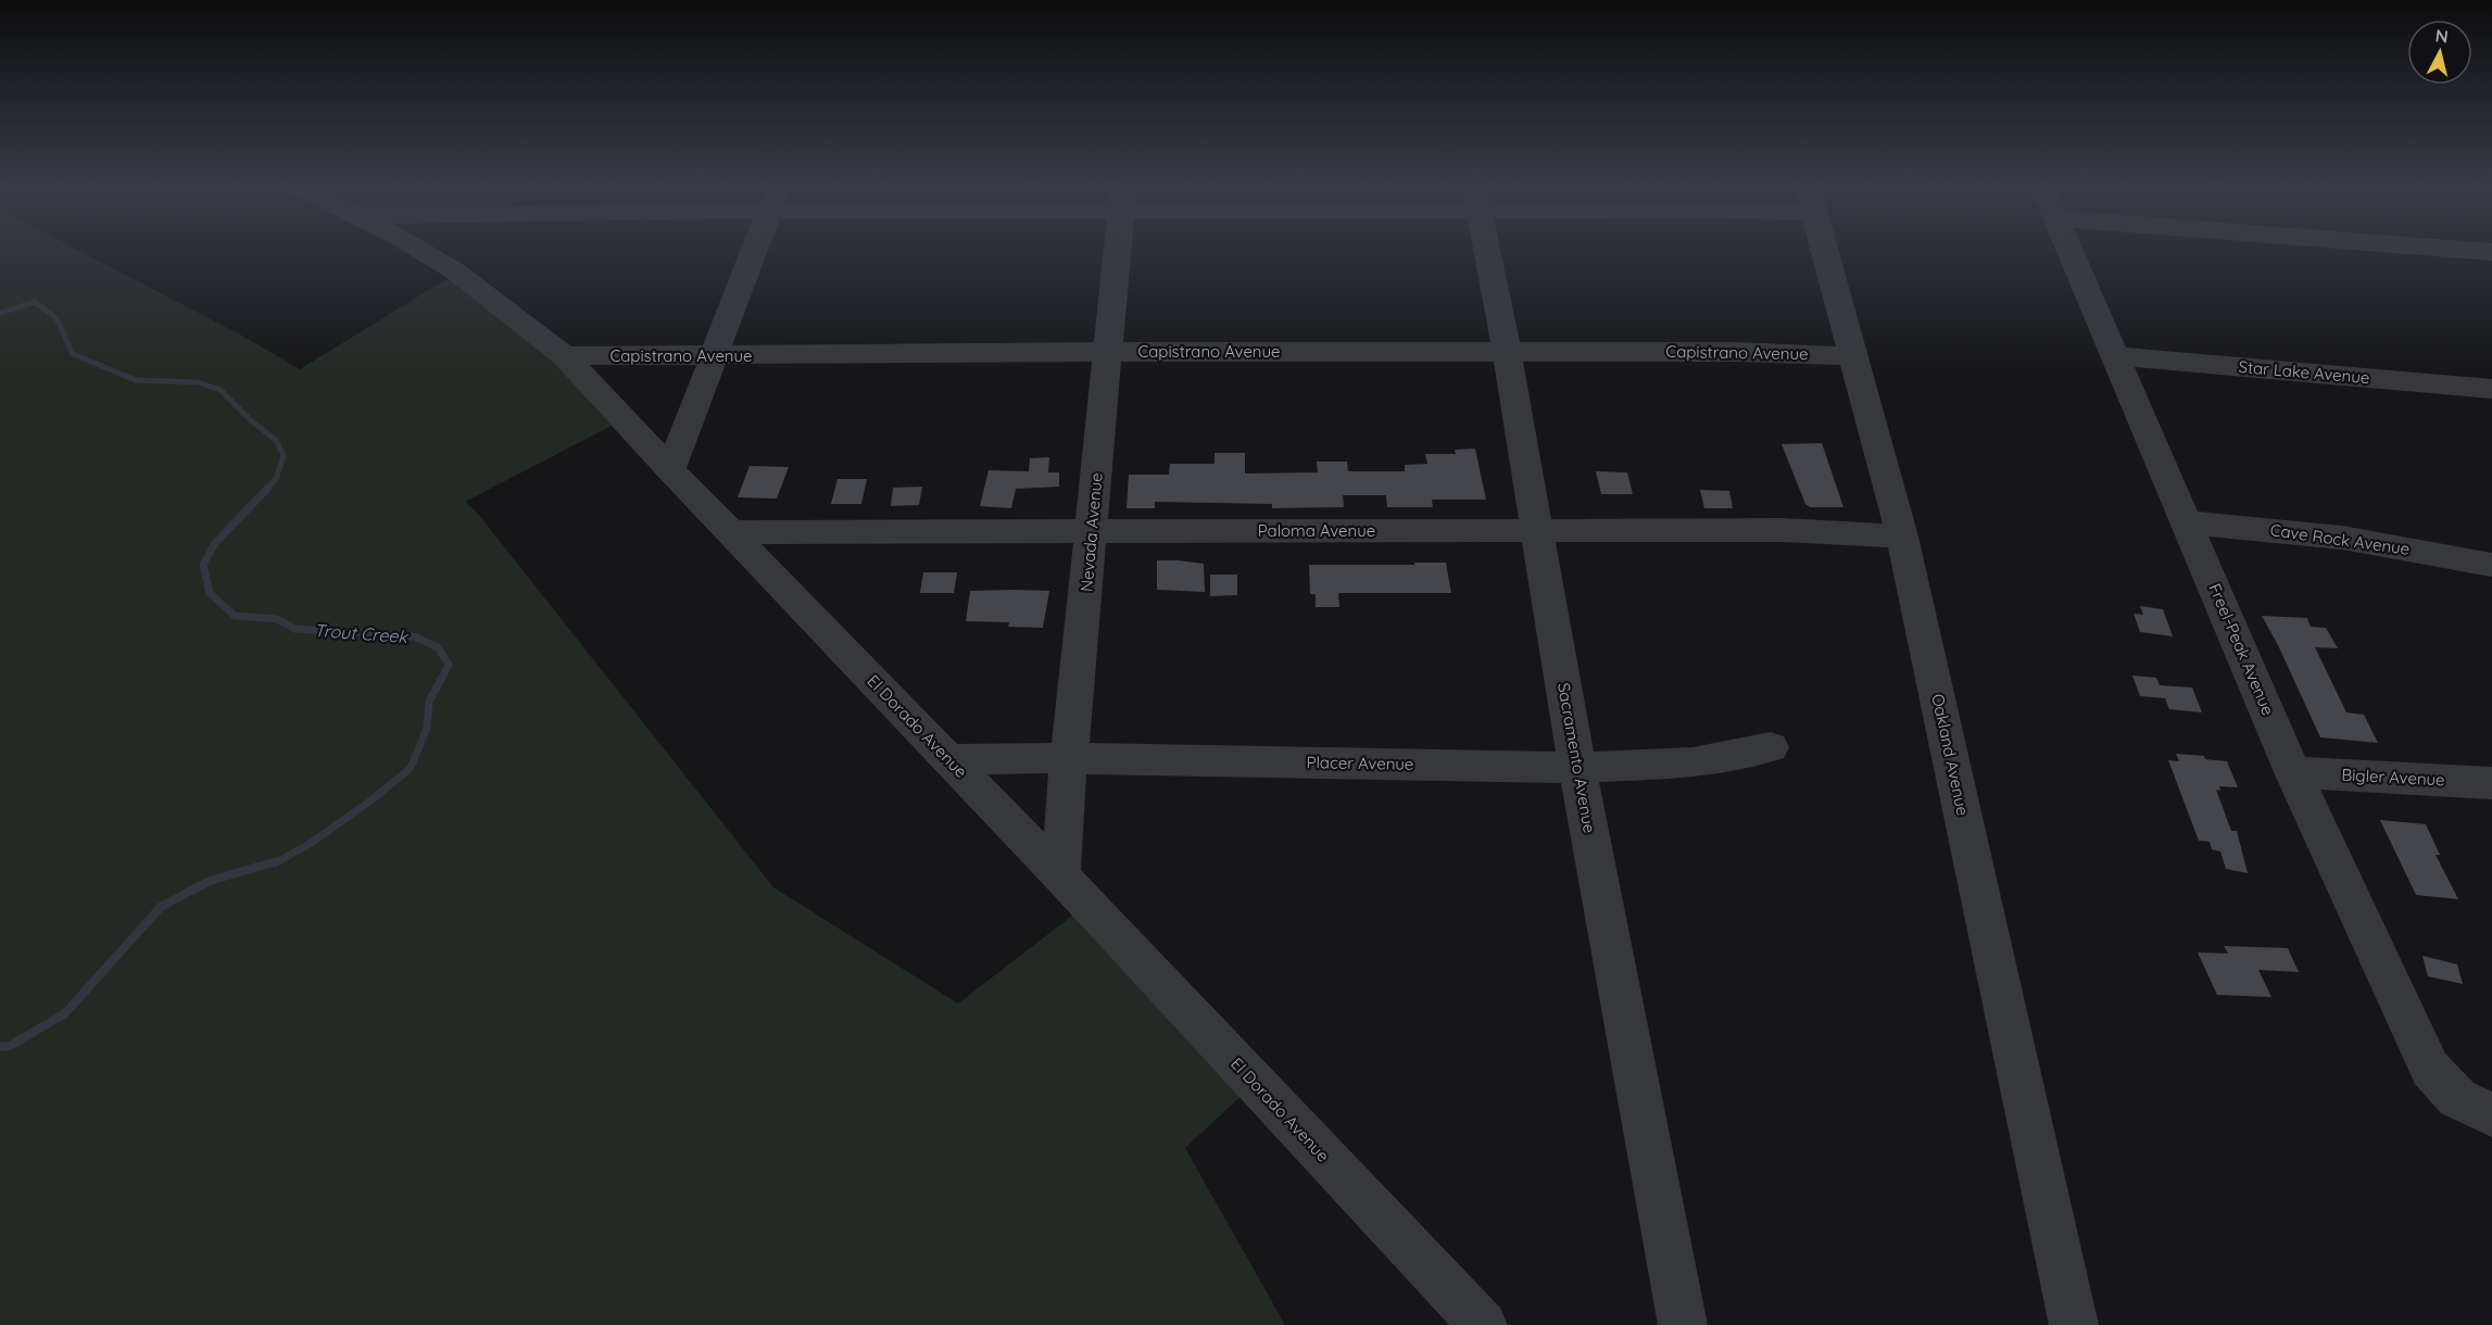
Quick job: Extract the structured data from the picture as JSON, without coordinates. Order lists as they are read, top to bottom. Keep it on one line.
{"streets":{"street":["Capistrano Avenue","Star Lake Avenue","Paloma Avenue","Nevada Avenue","Cave Rock Avenue","Freel-Peak Avenue","El Dorado Avenue","Oakland Avenue","Sacramento Avenue","Placer Avenue","Bigler Avenue"]},"crossings":[["Capistrano Avenue","Nevada Avenue"],["Capistrano Avenue","El Dorado Avenue"],["Capistrano Avenue","Oakland Avenue"],["Capistrano Avenue","Sacramento Avenue"],["Star Lake Avenue","Freel-Peak Avenue"],["Paloma Avenue","Nevada Avenue"],["Paloma Avenue","El Dorado Avenue"],["Paloma Avenue","Oakland Avenue"],["Paloma Avenue","Sacramento Avenue"],["Nevada Avenue","El Dorado Avenue"],["Nevada Avenue","Placer Avenue"],["Cave Rock Avenue","Freel-Peak Avenue"],["Freel-Peak Avenue","Bigler Avenue"],["El Dorado Avenue","Placer Avenue"],["Sacramento Avenue","Placer Avenue"]],"water":["Trout Creek"],"north":"top"}
